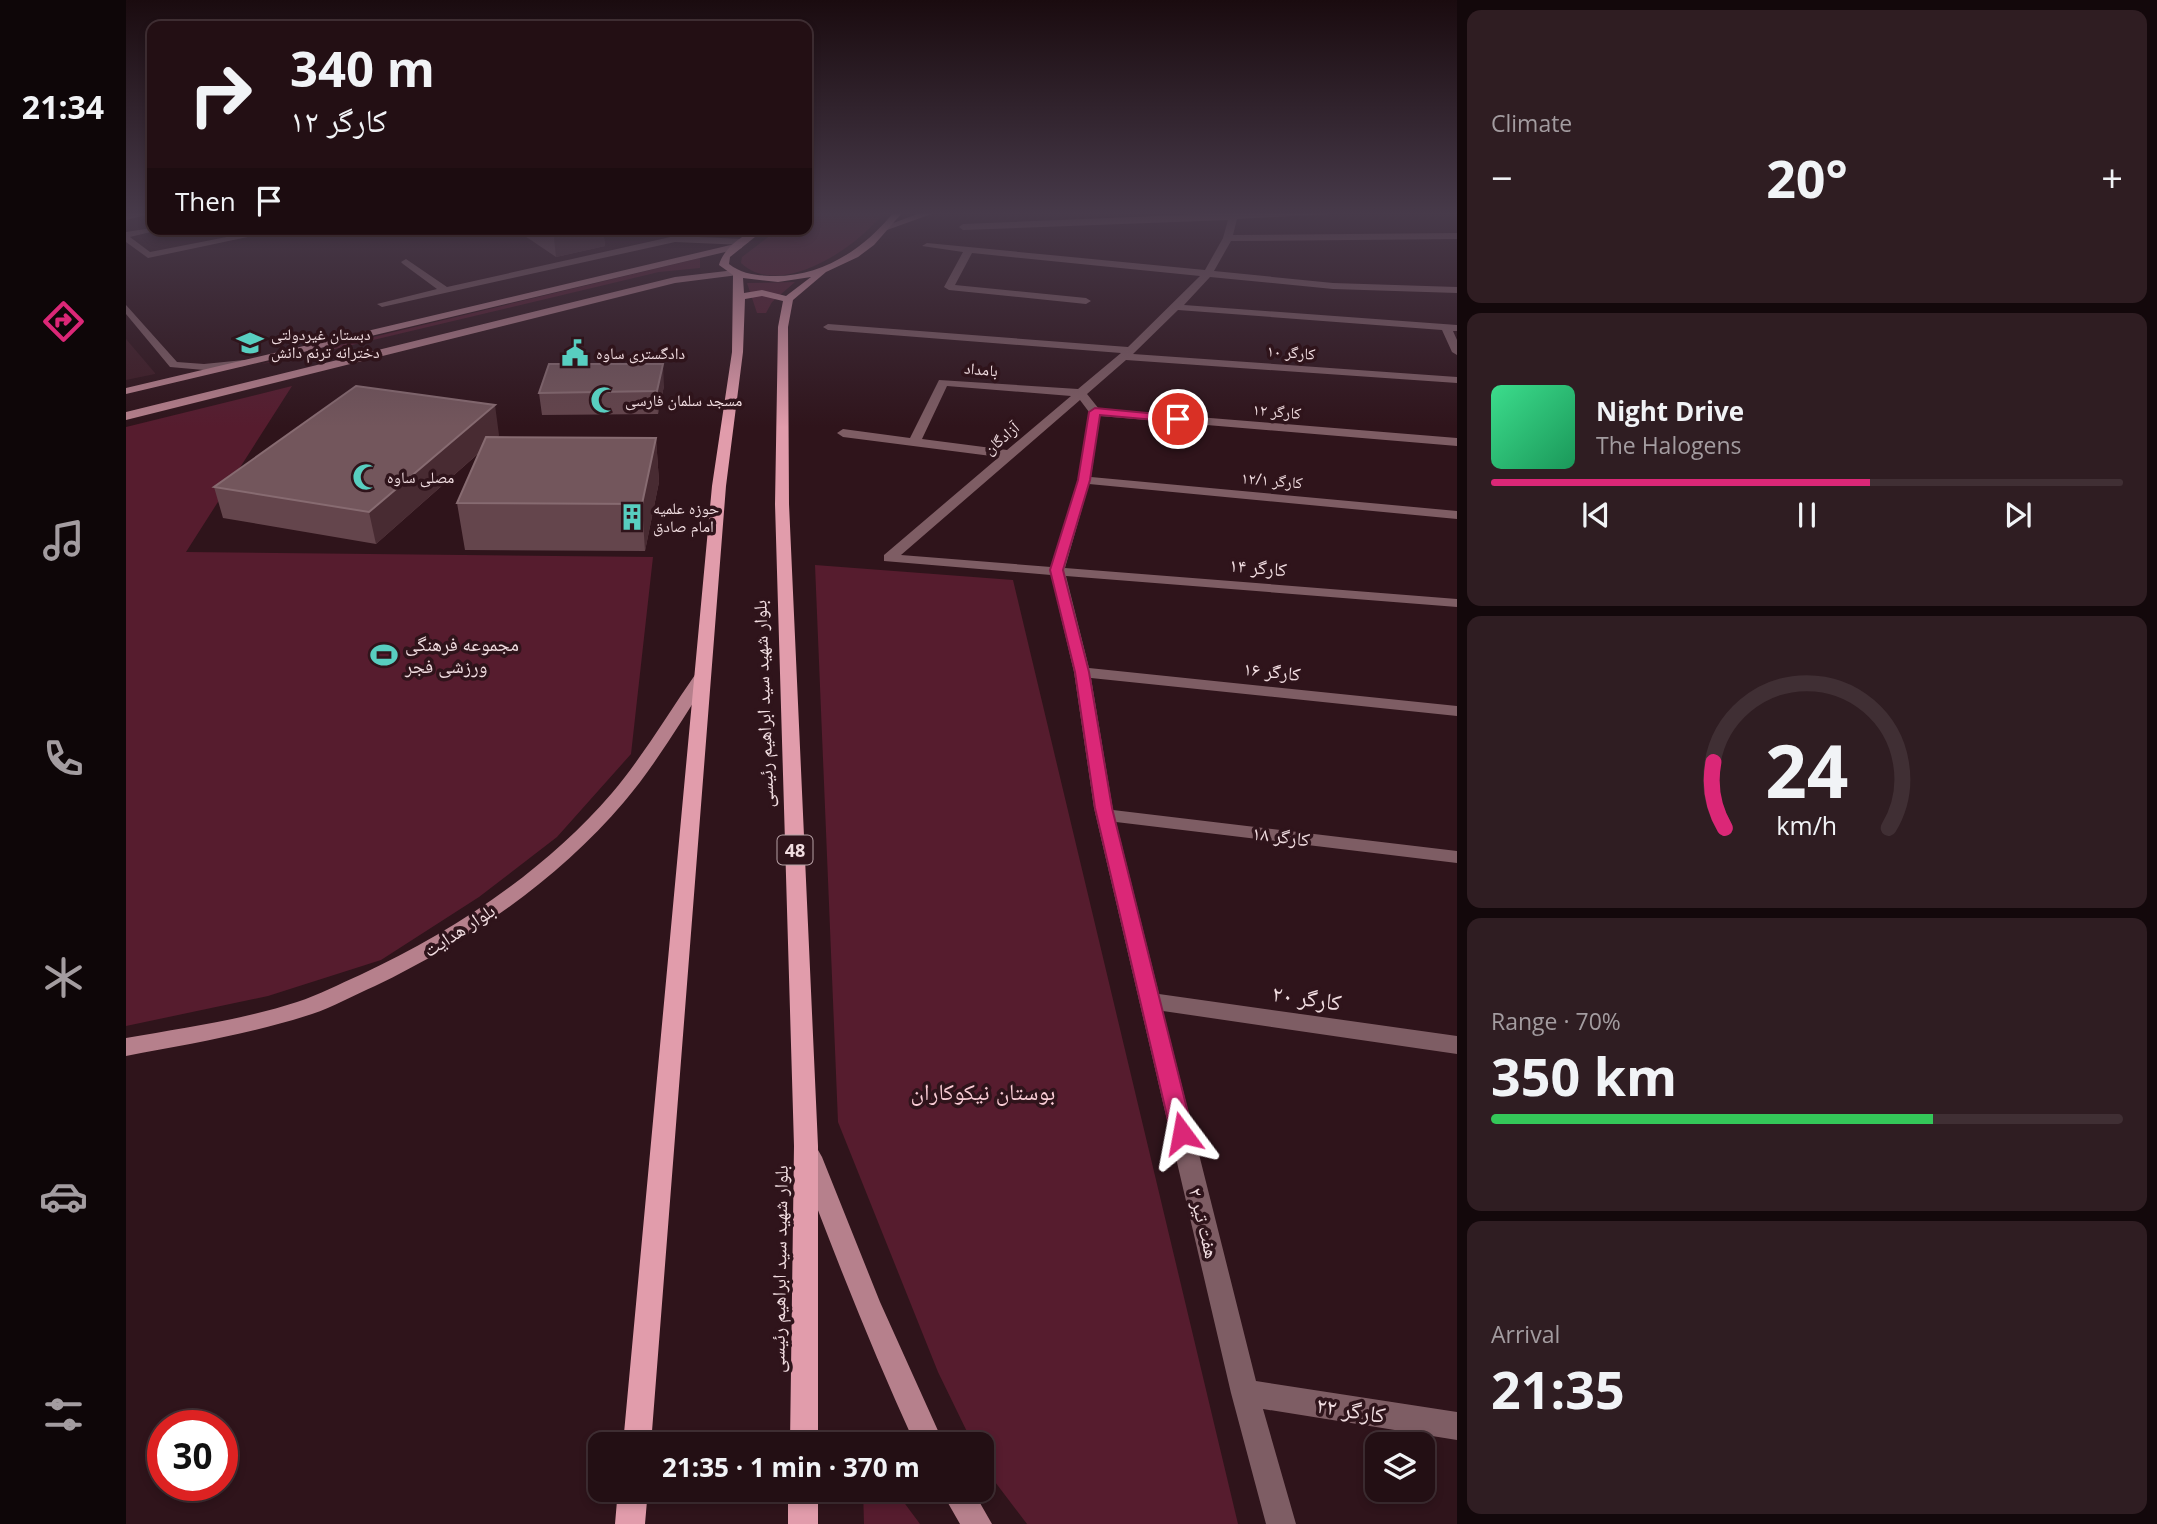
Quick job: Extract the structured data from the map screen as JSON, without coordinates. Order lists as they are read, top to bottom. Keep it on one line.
{"streets":{"main road":["بلوار شهید سید ابراهیم رئیسی","48","بلوار هدایت"],"street":["کارگر ۱۰","بامداد","کارگر ۱۲","آزادگان","کارگر ۱۲/۱","کارگر ۱۴","کارگر ۱۶","کارگر ۱۸","کارگر ۲۰","هفت تیر ۲","کارگر ۲۲"]},"crossings":[["کارگر ۱۰","آزادگان"],["بامداد","آزادگان"],["آزادگان","کارگر ۱۴"],["آزادگان","هفت تیر ۲"],["کارگر ۱۴","هفت تیر ۲"],["کارگر ۱۶","هفت تیر ۲"],["کارگر ۱۸","هفت تیر ۲"],["کارگر ۲۰","هفت تیر ۲"],["هفت تیر ۲","کارگر ۲۲"]],"parks":["بوستان نیکوکاران"],"places":{"school or university":["دبستان غیردولتی دخترانه ترنم دانش"],"public building":["دادگستری ساوه"],"mosque":["مسجد سلمان فارسی","مصلی ساوه"],"building":["حوزه علمیه امام صادق"],"sports":["مجموعه فرهنگی ورزشی فجر"]},"page":{"tabs":"21:34","tile":["Climate",["Range · 70%","350 km"],["Arrival","21:35"]],"turn":["340 m","کارگر ۱۲"],"heat":["−","20°","+"],"then":"Then","song":["Night Drive","The Halogens"],"limit":"30","trip":"21:35 · 1 min · 370 m","gauge":["24","km/h"]}}
